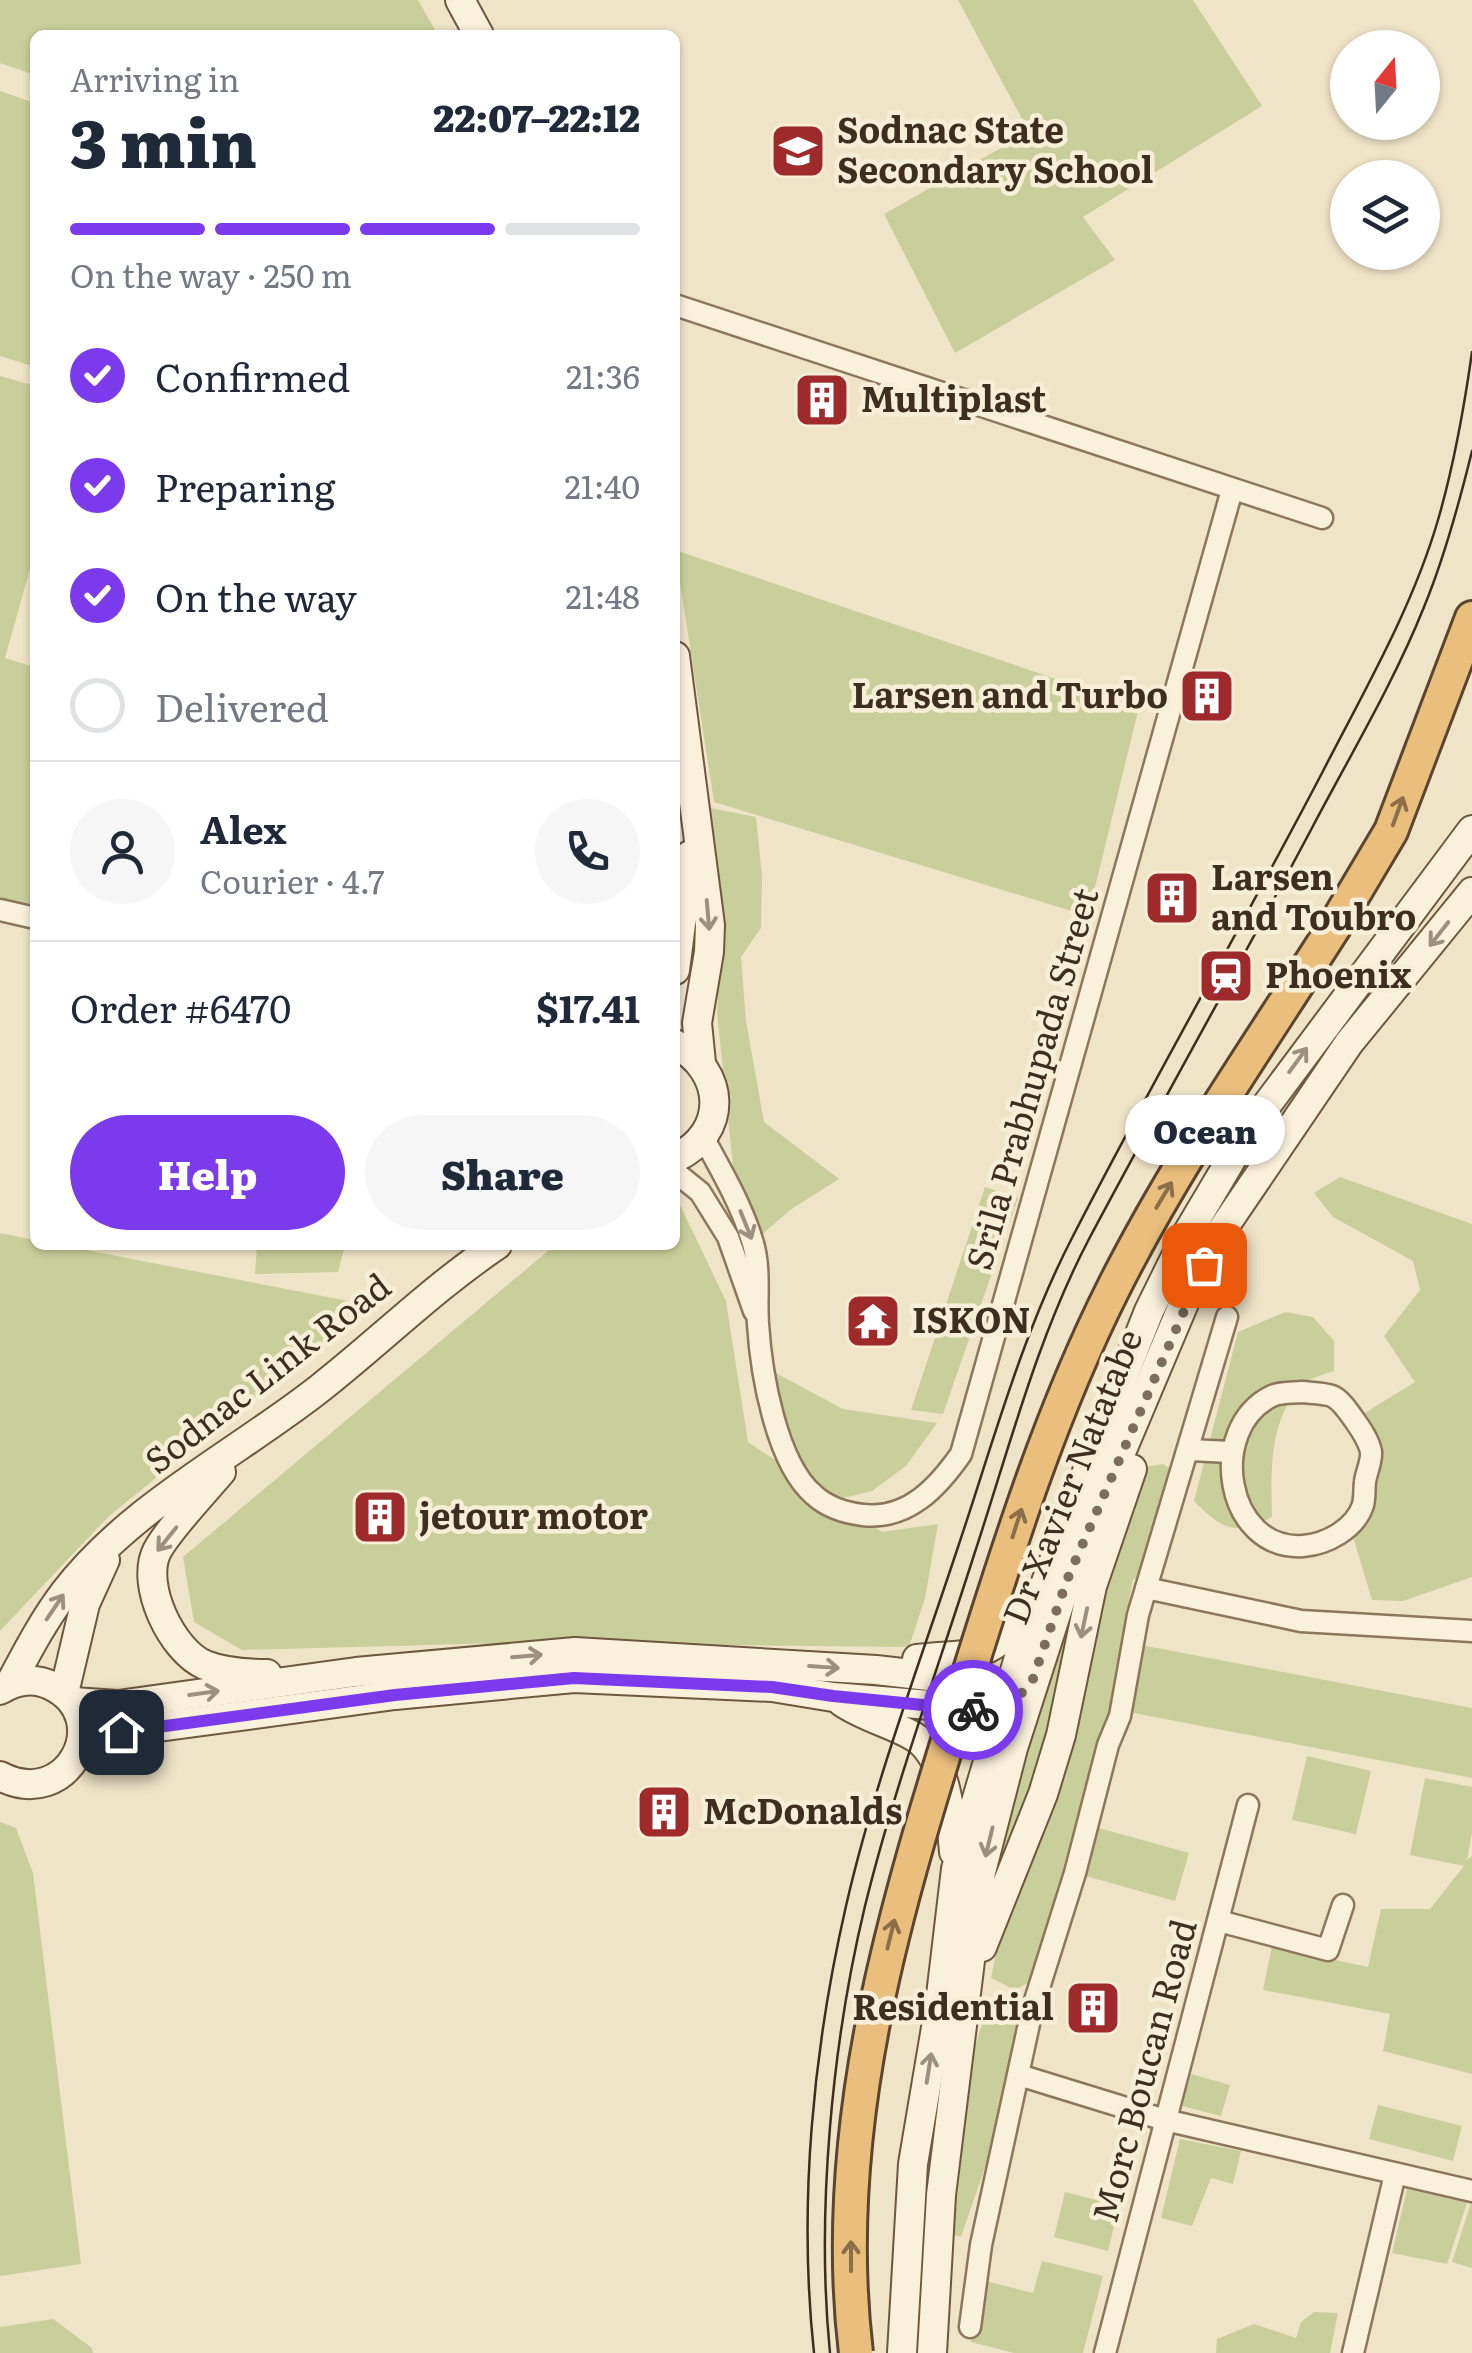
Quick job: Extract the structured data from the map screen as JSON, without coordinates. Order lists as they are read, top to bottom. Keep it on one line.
{"streets":{"main road":["Sodnac Link Road","Dr Xavier Natatabe"],"street":["Srila Prabhupada Street","Morc Boucan Road"]},"places":{"school or university":["Sodnac State Secondary School"],"building":["Multiplast","Larsen and Turbo","Larsen and Toubro","jetour motor","McDonalds","Residential"],"station":["Phoenix"],"other":["Ocean"],"temple":["ISKON"]},"north":"top","page":{"heading":["3 min","Arriving in","22:07–22:12"],"panel":["Alex","Courier · 4.7","Order #6470","$17.41"],"bar":"On the way · 250 m","list":[["Confirmed","21:36"],["Preparing","21:40"],["On the way","21:48"],"Delivered"],"bubble":"Ocean","buttons":["Help","Share"]}}
